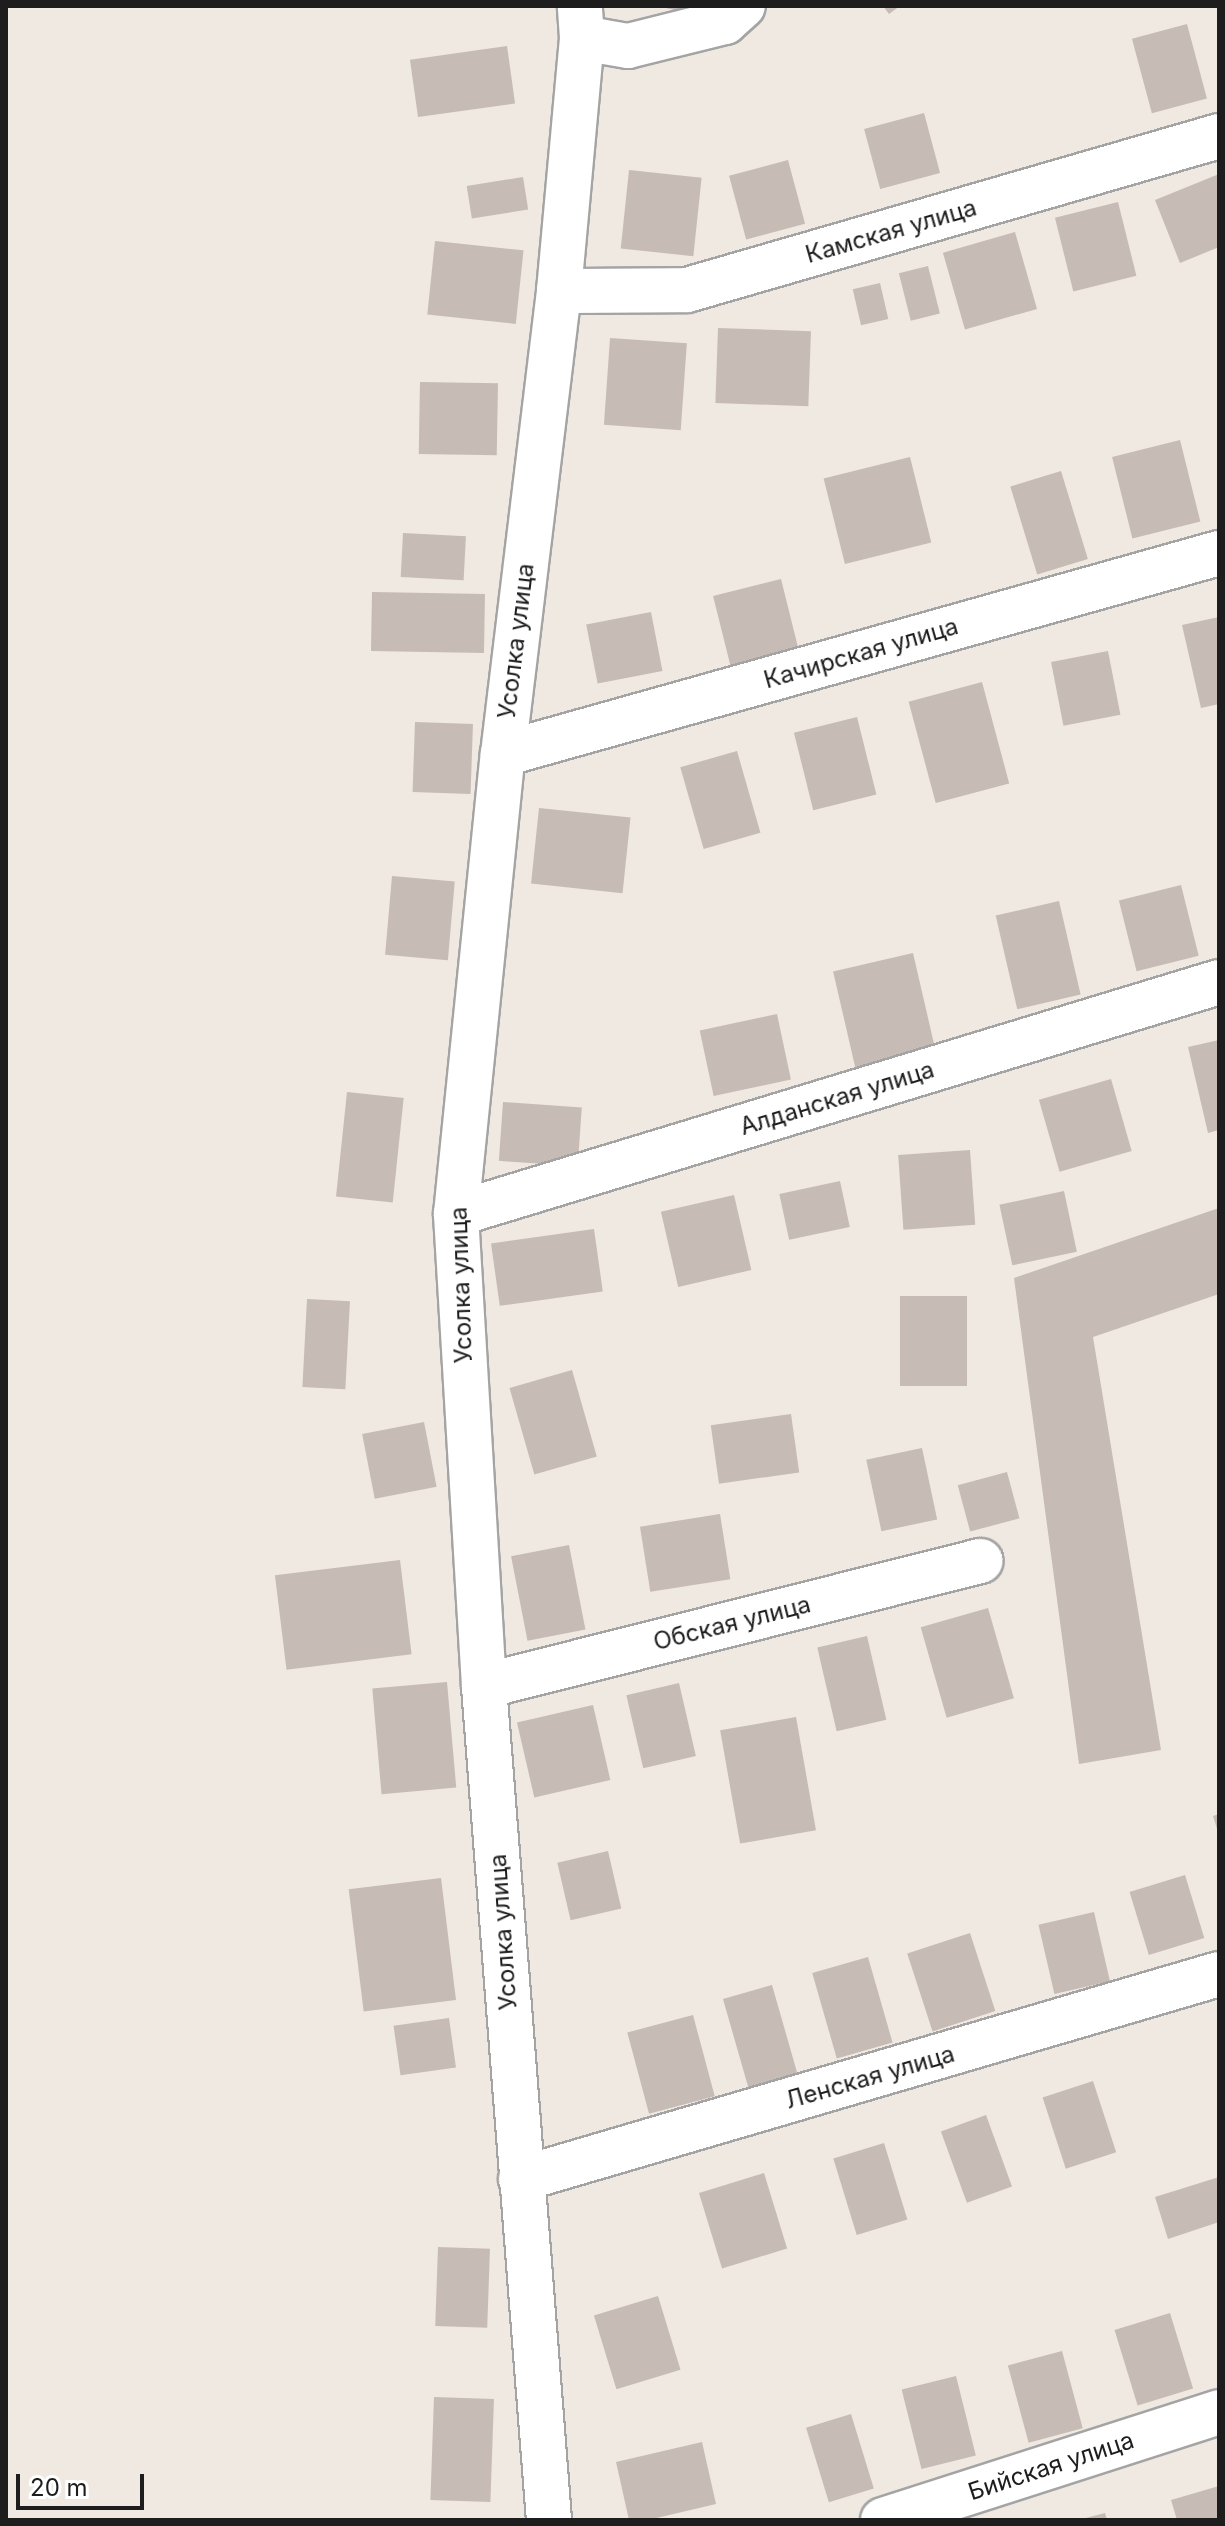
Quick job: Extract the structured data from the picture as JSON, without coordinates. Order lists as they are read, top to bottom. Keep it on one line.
{"streets":{"street":["Камская улица","Усолка улица","Качирская улица","Алданская улица","Обская улица","Ленская улица","Бийская улица"]},"crossings":[["Камская улица","Усолка улица"],["Усолка улица","Качирская улица"],["Усолка улица","Алданская улица"],["Усолка улица","Обская улица"],["Усолка улица","Ленская улица"]],"scale_bar":"20 m"}
